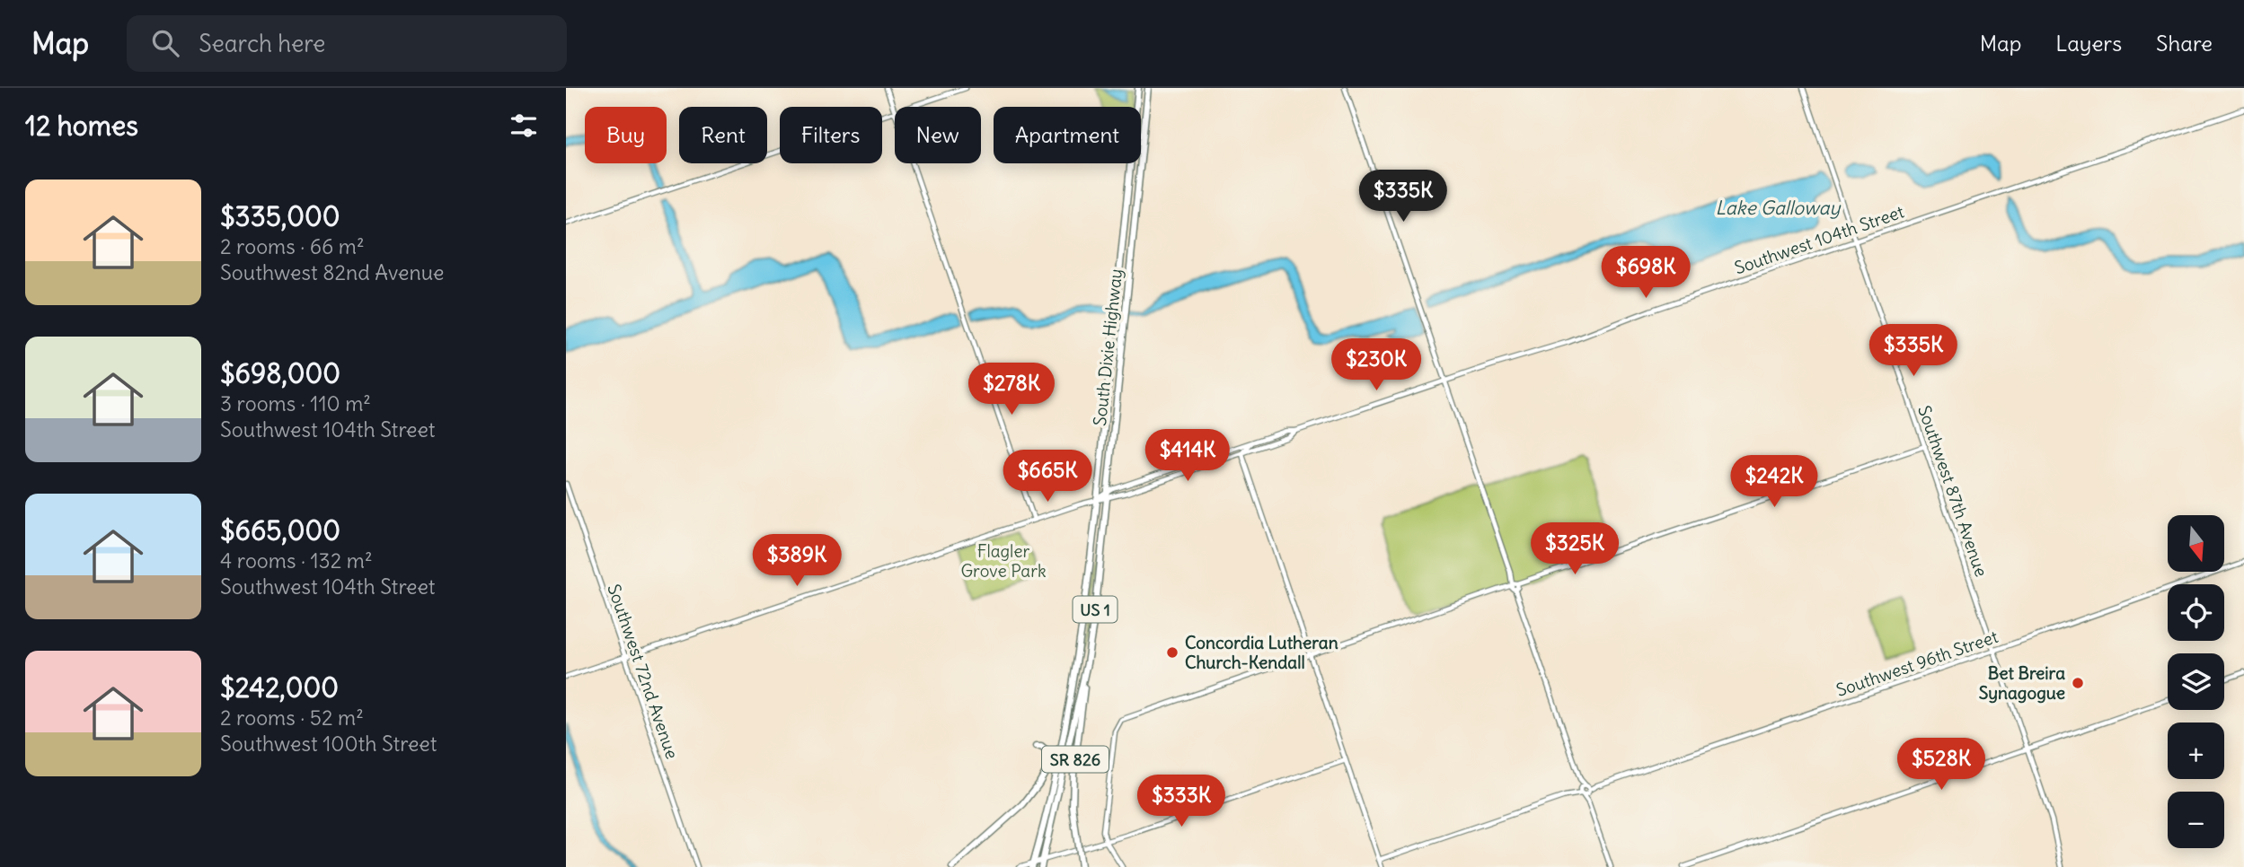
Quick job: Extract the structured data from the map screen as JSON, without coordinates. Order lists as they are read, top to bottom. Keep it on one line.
{"streets":{"highway":["South Dixie Highway","US 1","SR 826"],"street":["Southwest 104th Street","Southwest 87th Avenue","Southwest 96th Street","Southwest 72nd Avenue"]},"crossings":[["Southwest 104th Street","South Dixie Highway"],["Southwest 104th Street","Southwest 87th Avenue"],["Southwest 104th Street","Southwest 72nd Avenue"],["South Dixie Highway","SR 826"],["Southwest 87th Avenue","Southwest 96th Street"]],"water":["Lake Galloway"],"parks":["Flagler Grove Park"],"places":["Concordia Lutheran Church-Kendall","Bet Breira Synagogue"],"north":"bottom","page":{"header":"Map","search":"Search here","nav":["Map","Layers","Share"],"heading":"12 homes","chip":["Buy","Rent","Filters","New","Apartment"],"list":[{"name":"$335,000","note":"2 rooms · 66 m² · Southwest 82nd Avenue"},{"name":"$698,000","note":"3 rooms · 110 m² · Southwest 104th Street"},{"name":"$665,000","note":"4 rooms · 132 m² · Southwest 104th Street"},{"name":"$242,000","note":"2 rooms · 52 m² · Southwest 100th Street"}],"price":["$335K","$698K","$335K","$230K","$278K","$414K","$665K","$242K","$325K","$389K","$528K","$333K"],"map_buttons":["+","−"]}}
